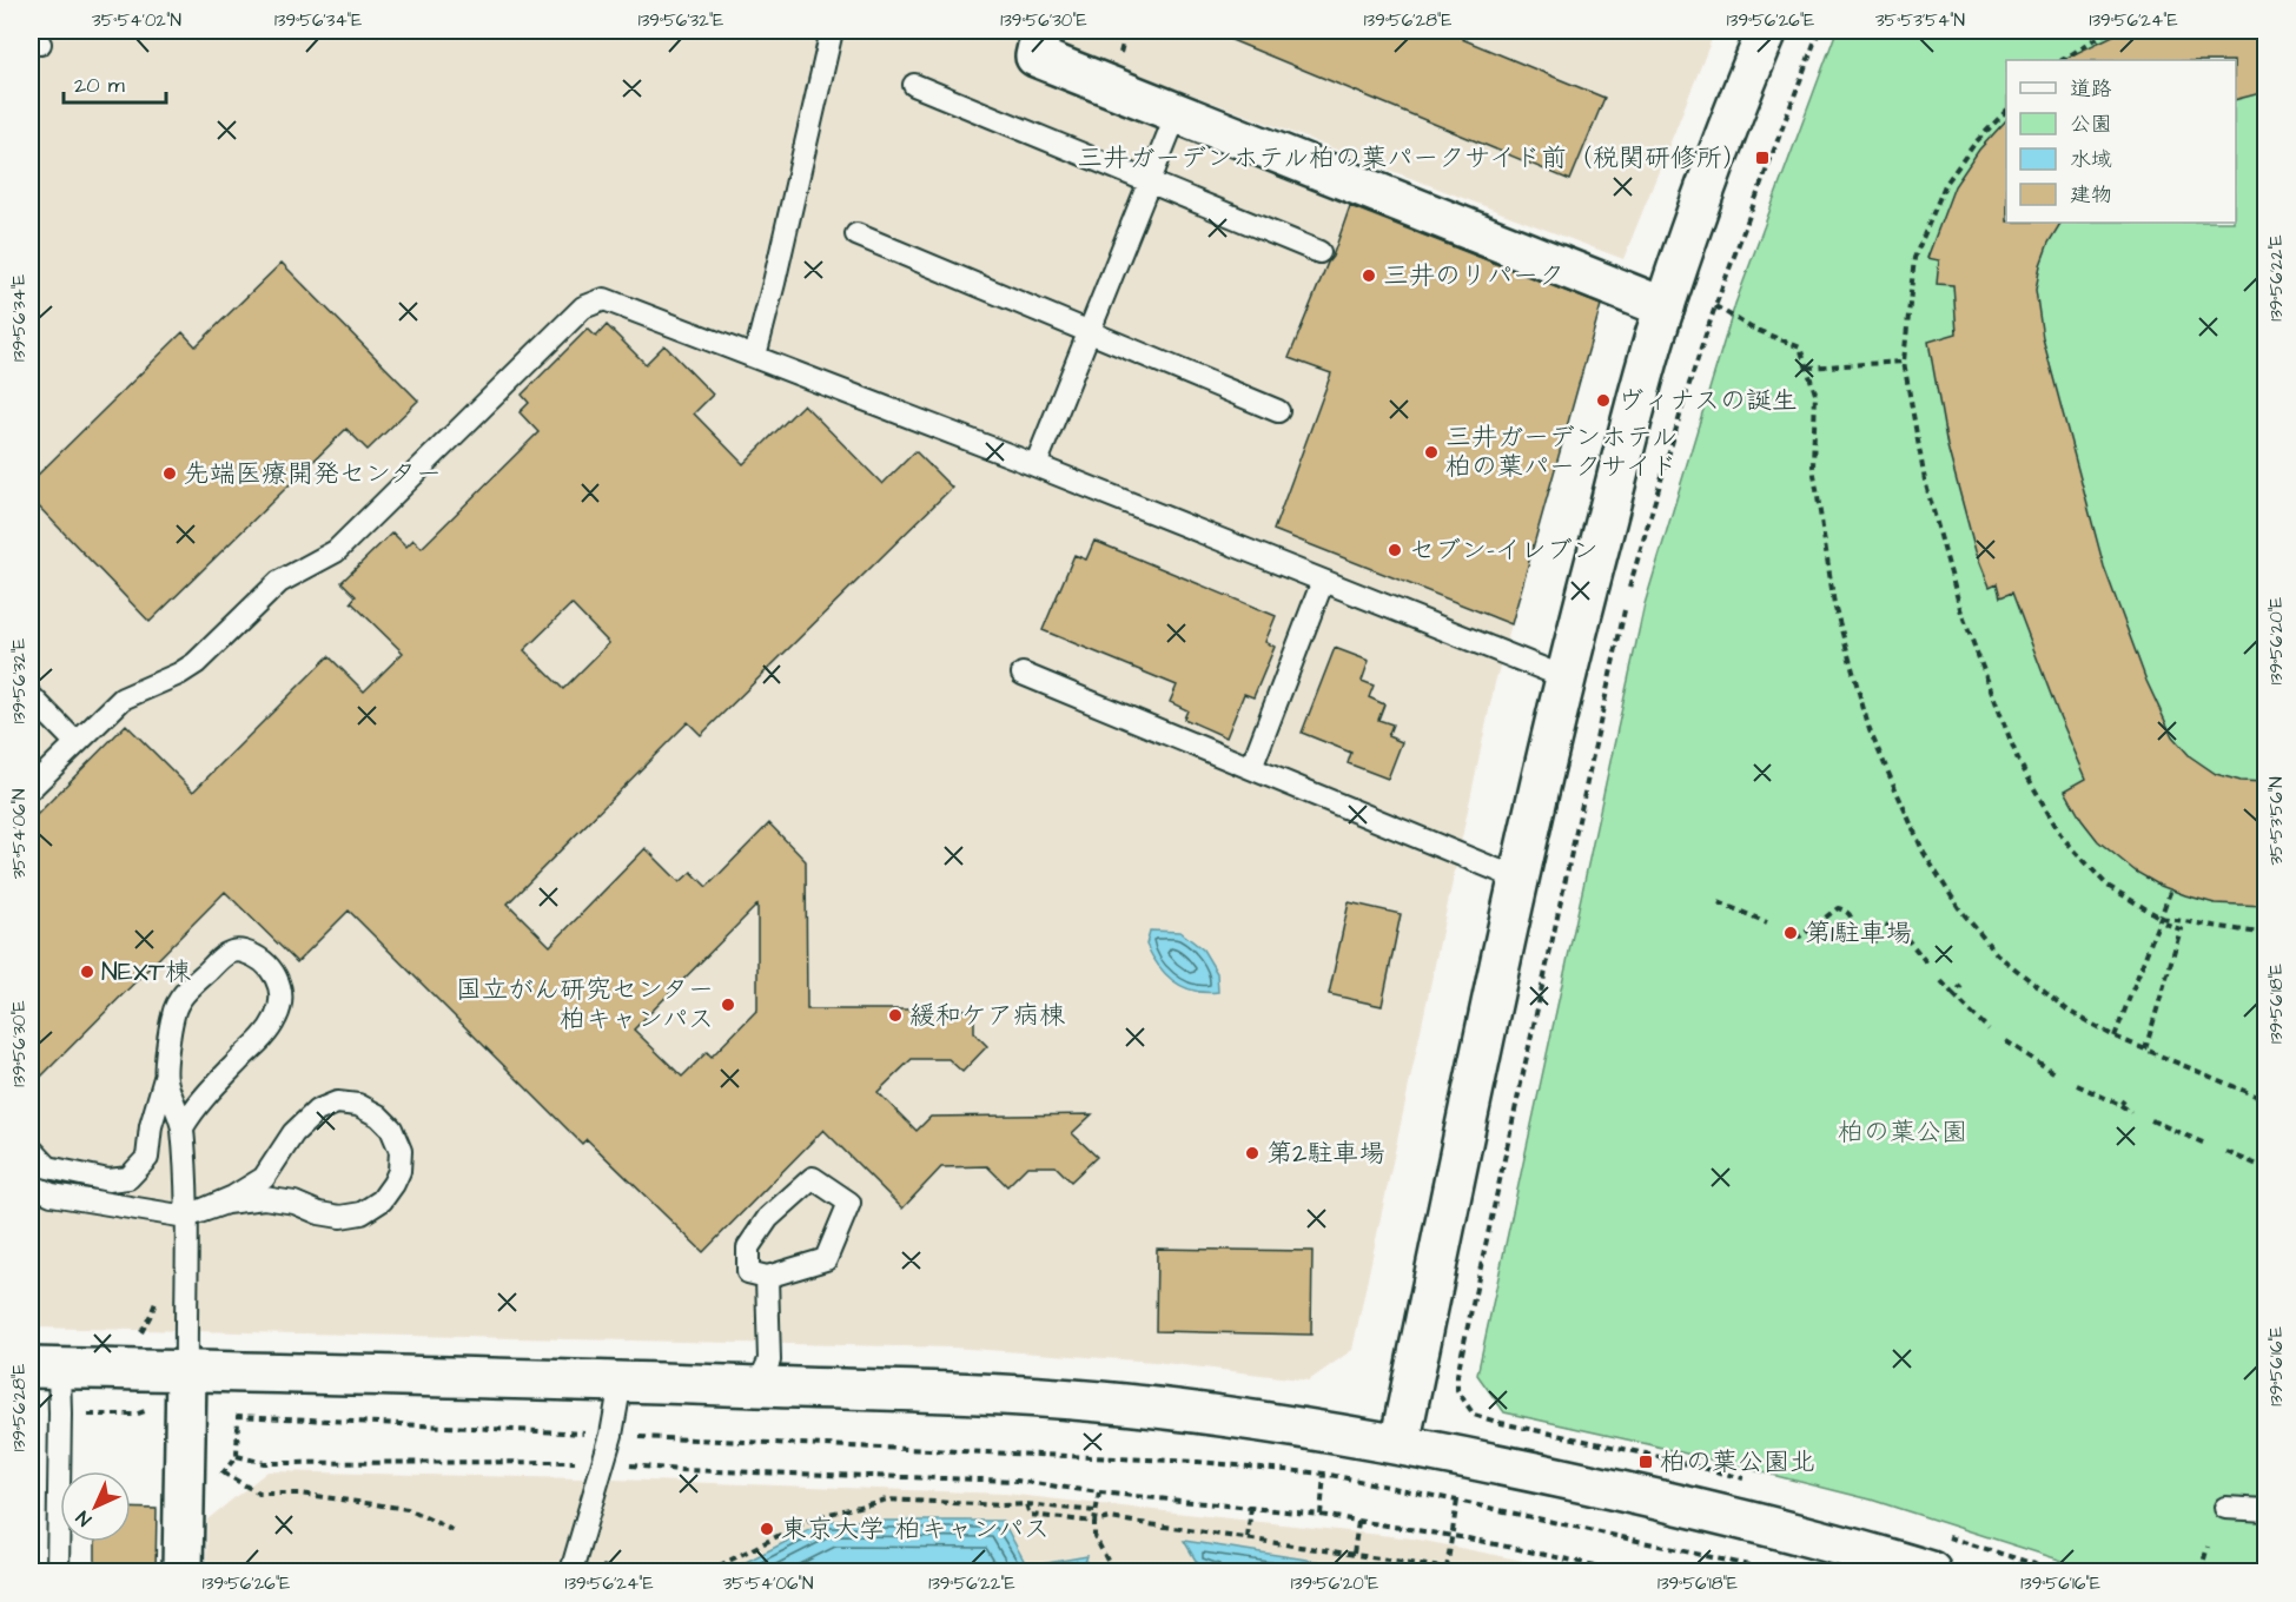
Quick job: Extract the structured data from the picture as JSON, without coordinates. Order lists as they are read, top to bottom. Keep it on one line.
{"parks":["柏の葉公園"],"places":{"transit":["三井ガーデンホテル柏の葉パークサイド前（税関研修所）","柏の葉公園北"],"other":["三井のリパーク","ヴィナスの誕生","三井ガーデンホテル 柏の葉パークサイド","先端医療開発センター","セブン-イレブン","第1駐車場","NEXT棟","国立がん研究センター 柏キャンパス","緩和ケア病棟","第2駐車場","東京大学 柏キャンパス"]},"legend":["道路","公園","水域","建物"],"scale_bar":"20 m","north":"bottom left","coordinates":["35°54'02\"N","139°56'34\"E","139°56'32\"E","139°56'30\"E","139°56'28\"E","139°56'26\"E","35°53'54\"N","139°56'24\"E","139°56'22\"E","139°56'20\"E","35°53'56\"N","35°54'06\"N","139°56'18\"E","139°56'16\"E"]}
